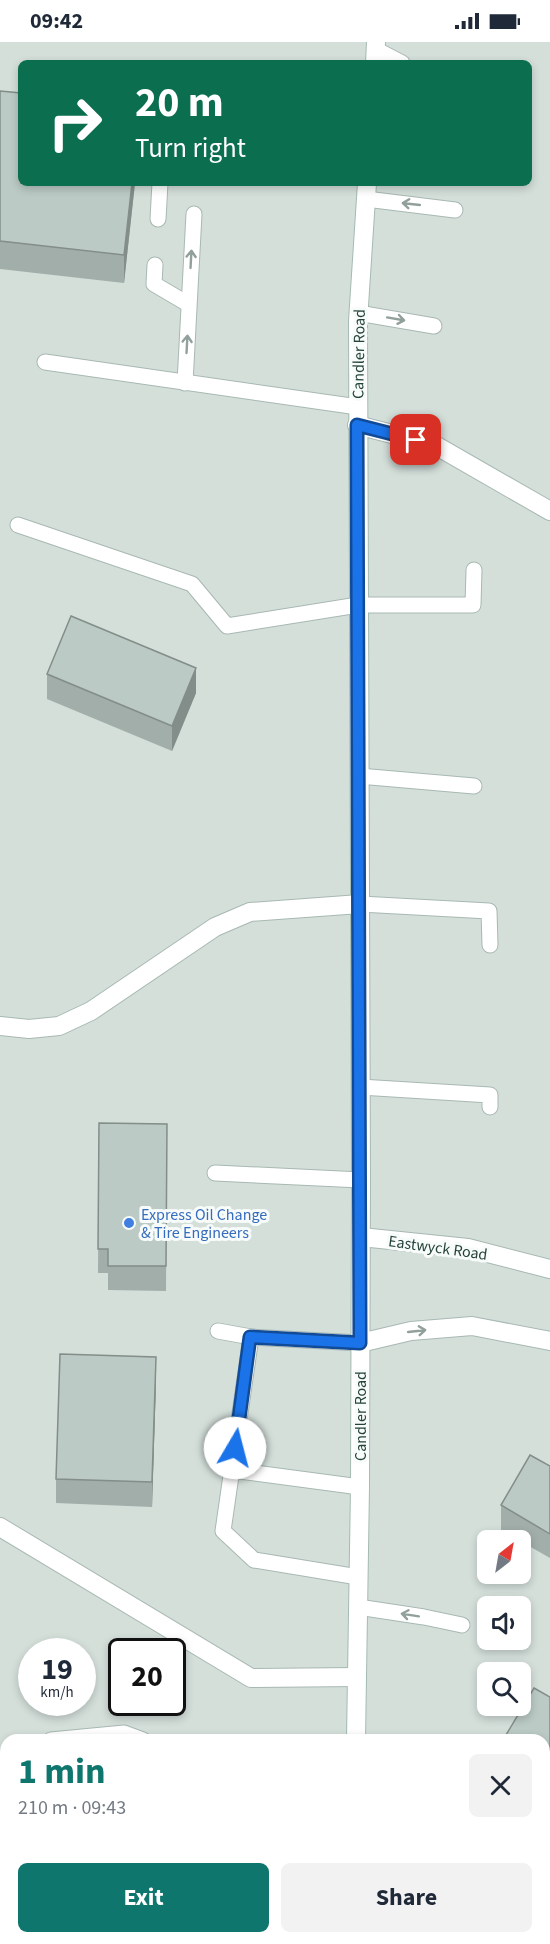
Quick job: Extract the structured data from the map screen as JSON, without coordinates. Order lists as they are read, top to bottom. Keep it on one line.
{"streets":{"main road":["Candler Road","Eastwyck Road"]},"crossings":[["Candler Road","Eastwyck Road"]],"places":["Express Oil Change & Tire Engineers"],"north":"top right","page":{"status":"09:42","turn":["20 m","Turn right"],"speed":"19 km/h","limit":"20","heading":["1 min","210 m · 09:43"],"buttons":["Exit","Share"]}}
